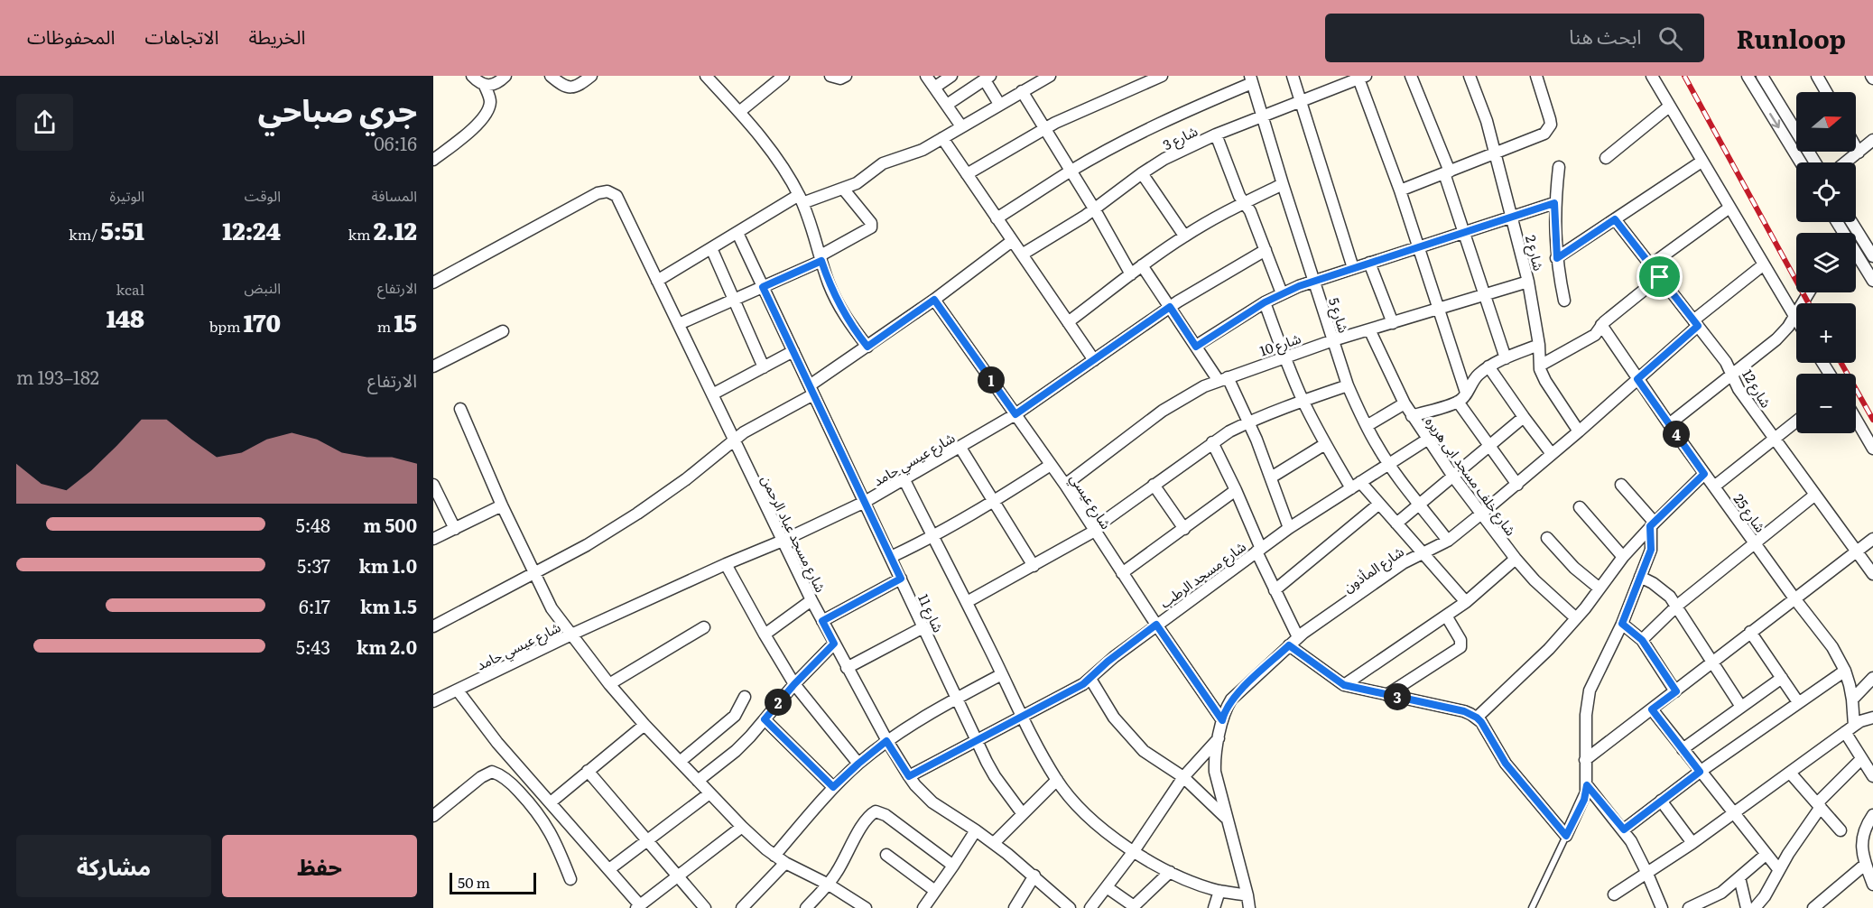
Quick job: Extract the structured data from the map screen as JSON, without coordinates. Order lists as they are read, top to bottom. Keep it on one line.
{"streets":{"street":["شارع 3","شارع 2","شارع 5","شارع 10","شارع 12","شارع عيسي حامد","شارع خلف مسجد ابى هريره","شارع عيسي","شارع 25","شارع مسجد عباد الرحمن","شارع المأذون","شارع مسجد الرطب","شارع 11"]},"crossings":[["شارع 3","شارع 5"],["شارع 2","شارع 10"],["شارع 2","شارع المأذون"],["شارع 5","شارع 10"],["شارع 5","شارع المأذون"],["شارع 5","شارع مسجد الرطب"],["شارع 10","شارع خلف مسجد ابى هريره"],["شارع 10","شارع عيسي"],["شارع 12","شارع المأذون"],["شارع عيسي حامد","شارع عيسي"],["شارع عيسي حامد","شارع مسجد عباد الرحمن"],["شارع عيسي حامد","شارع 11"],["شارع خلف مسجد ابى هريره","شارع المأذون"],["شارع خلف مسجد ابى هريره","شارع مسجد الرطب"],["شارع عيسي","شارع المأذون"],["شارع عيسي","شارع مسجد الرطب"],["شارع 25","شارع المأذون"],["شارع مسجد عباد الرحمن","شارع مسجد الرطب"],["شارع مسجد الرطب","شارع 11"]],"scale_bar":"50 m","north":"right","page":{"header":"Runloop","search":"ابحث هنا","nav":["الخريطة","الاتجاهات","المحفوظات"],"heading":["جري صباحي","06:16"],"map_buttons":["+","−"],"stats":[["المسافة","2.12 km"],["الوقت","12:24"],["الوتيرة","5:51 /km"],["الارتفاع","15 m"],["النبض","170 bpm"],["kcal","148"]],"chart":["الارتفاع","182–193 m"],"pins":["1","4","3","2"],"list":[{"name":"500 m","note":"5:48"},{"name":"1.0 km","note":"5:37"},{"name":"1.5 km","note":"6:17"},{"name":"2.0 km","note":"5:43"}],"buttons":["حفظ","مشاركة"],"scale":"50 m"}}
